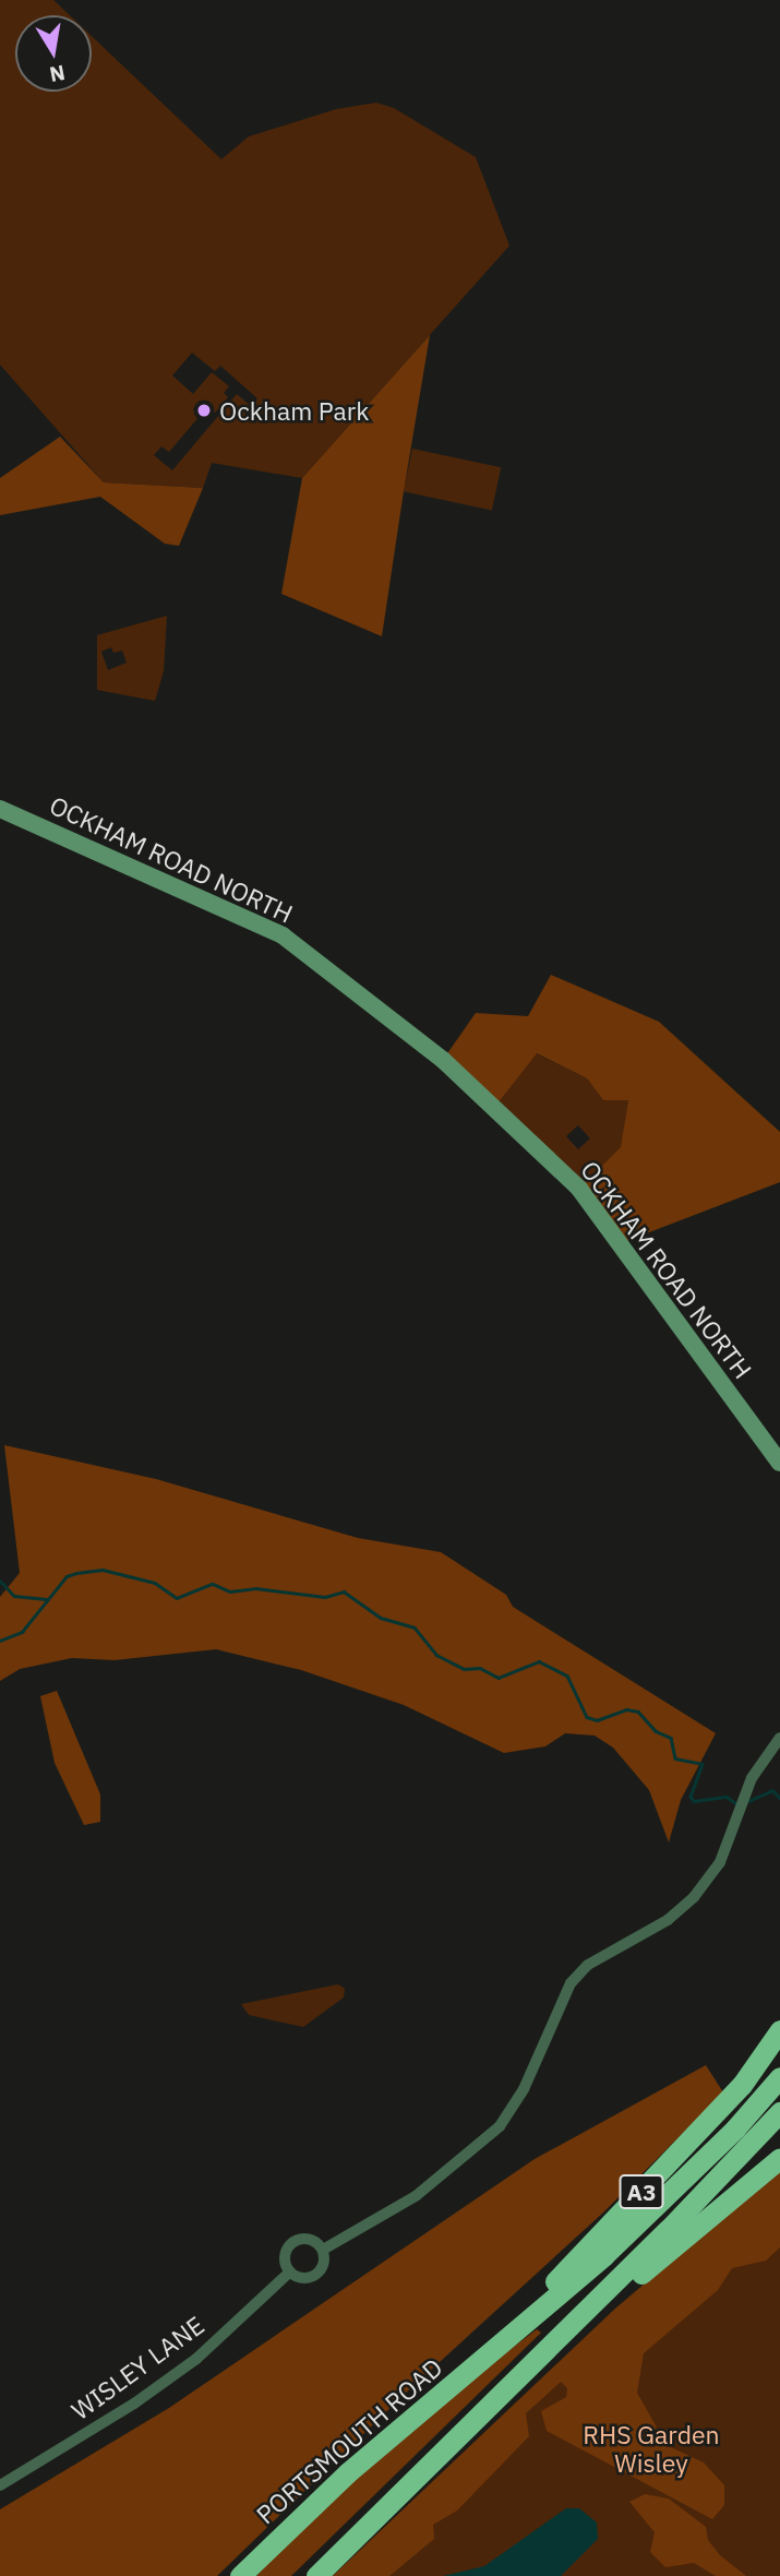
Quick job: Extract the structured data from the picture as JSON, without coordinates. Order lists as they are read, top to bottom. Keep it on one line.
{"streets":{"highway":["A3","PORTSMOUTH ROAD"],"main road":["OCKHAM ROAD NORTH"],"street":["WISLEY LANE"]},"crossings":[["A3","PORTSMOUTH ROAD"]],"parks":["RHS Garden Wisley"],"places":["Ockham Park"],"north":"bottom"}
